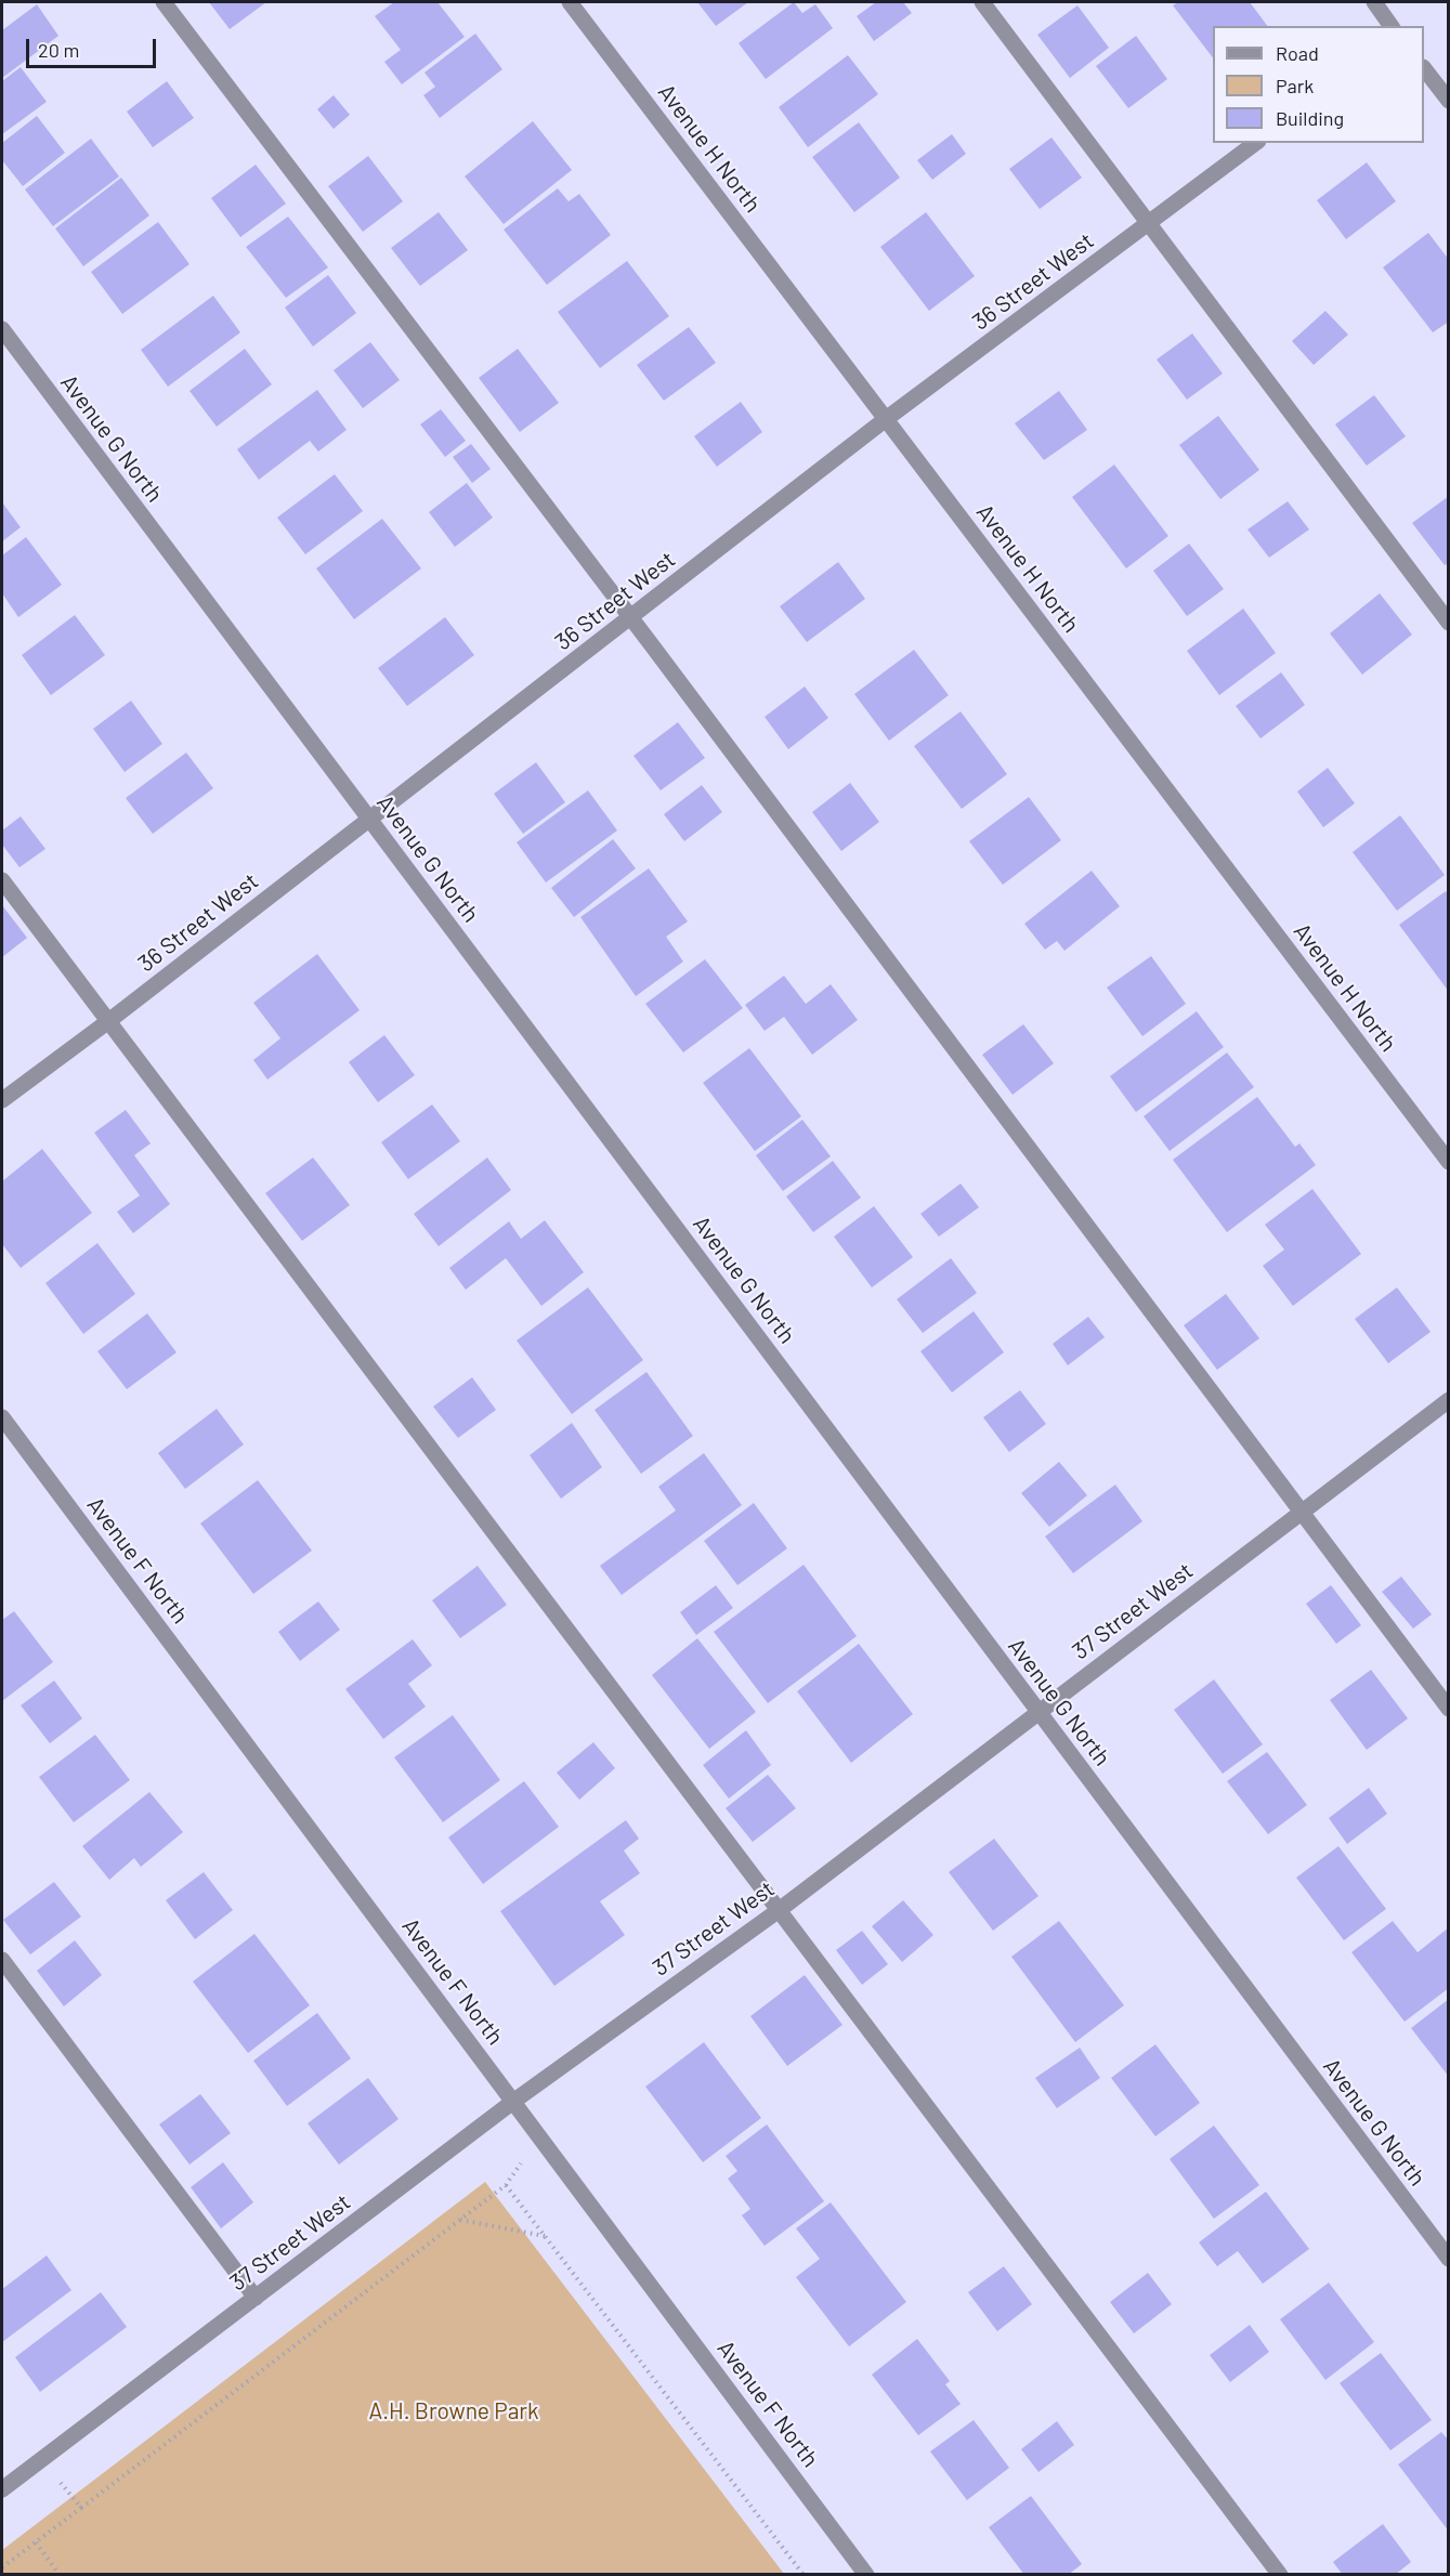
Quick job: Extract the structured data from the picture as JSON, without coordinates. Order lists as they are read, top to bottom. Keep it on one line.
{"streets":{"street":["Avenue H North","36 Street West","Avenue G North","Avenue F North","37 Street West"]},"crossings":[["Avenue H North","36 Street West"],["36 Street West","Avenue G North"],["Avenue G North","37 Street West"],["Avenue F North","37 Street West"]],"parks":["A.H. Browne Park"],"legend":["Road","Park","Building"],"scale_bar":"20 m"}
